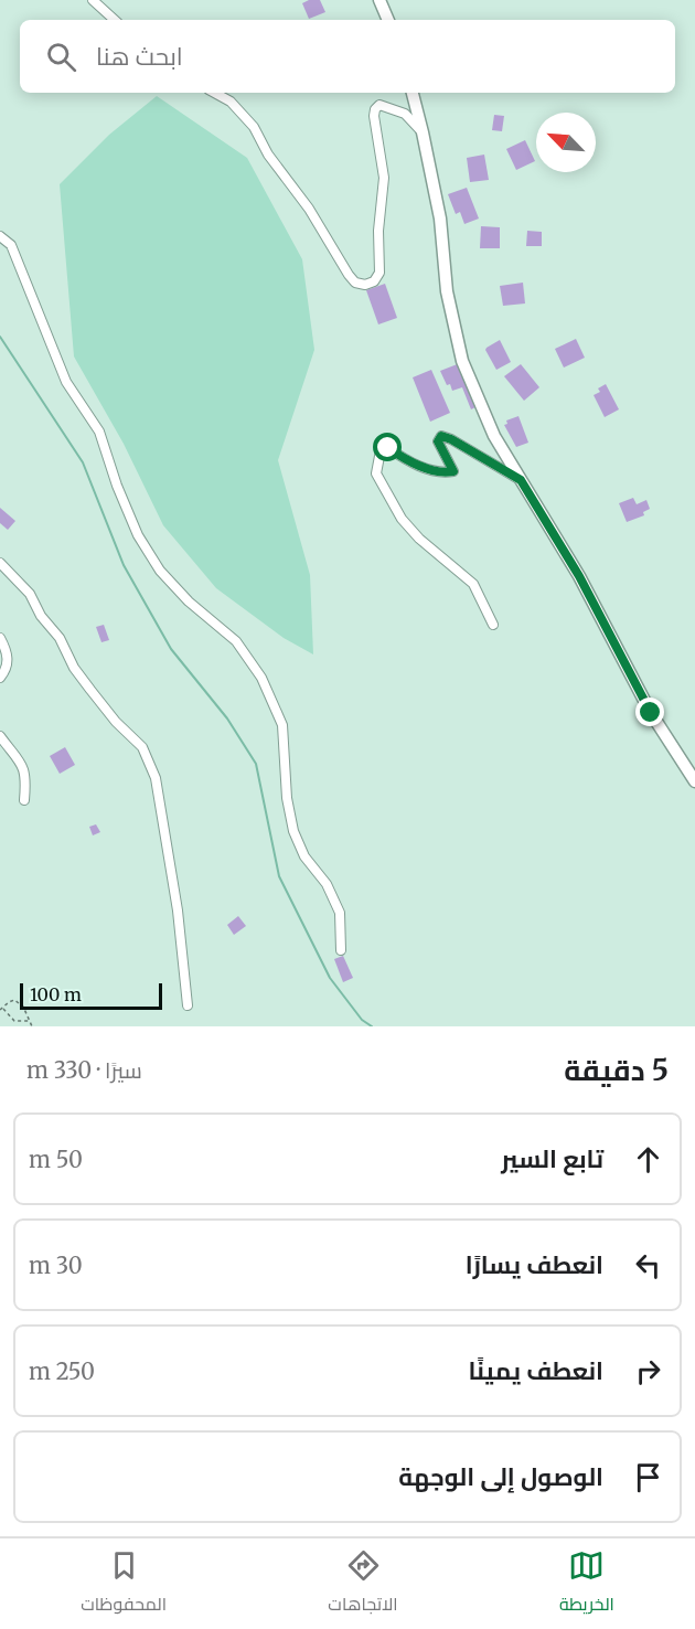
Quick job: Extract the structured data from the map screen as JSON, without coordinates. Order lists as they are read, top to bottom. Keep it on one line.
{"scale_bar":"100 m","north":"top left","page":{"search":"ابحث هنا","scale":"100 m","heading":["5 دقيقة","سيرًا · 330 m"],"list":[["تابع السير","50 m"],["انعطف يسارًا","30 m"],["انعطف يمينًا","250 m"],"الوصول إلى الوجهة"],"nav":["الخريطة","الاتجاهات","المحفوظات"]}}
